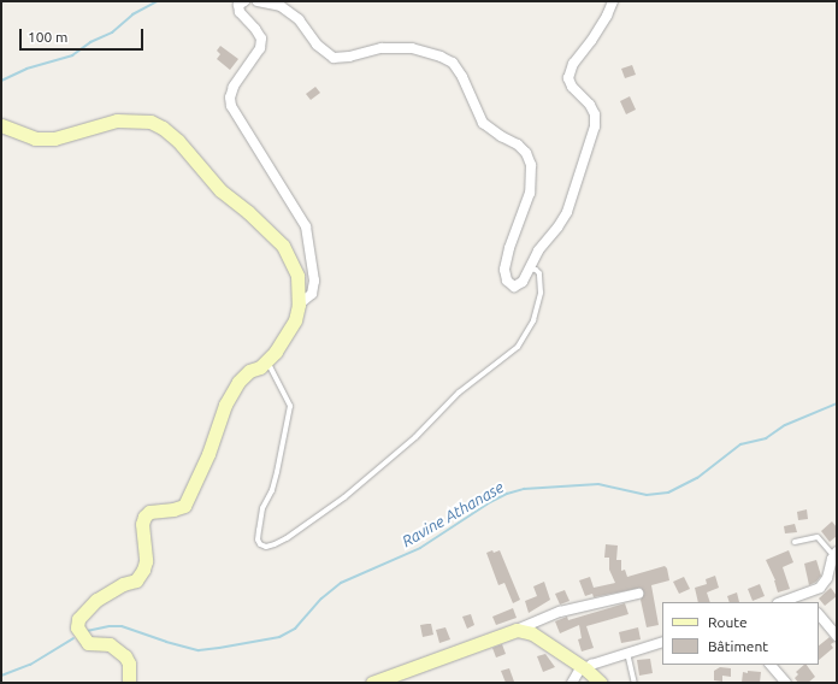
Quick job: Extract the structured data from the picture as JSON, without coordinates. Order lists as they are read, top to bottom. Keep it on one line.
{"water":["Ravine Athanase"],"legend":["Route","Bâtiment"],"scale_bar":"100 m"}
